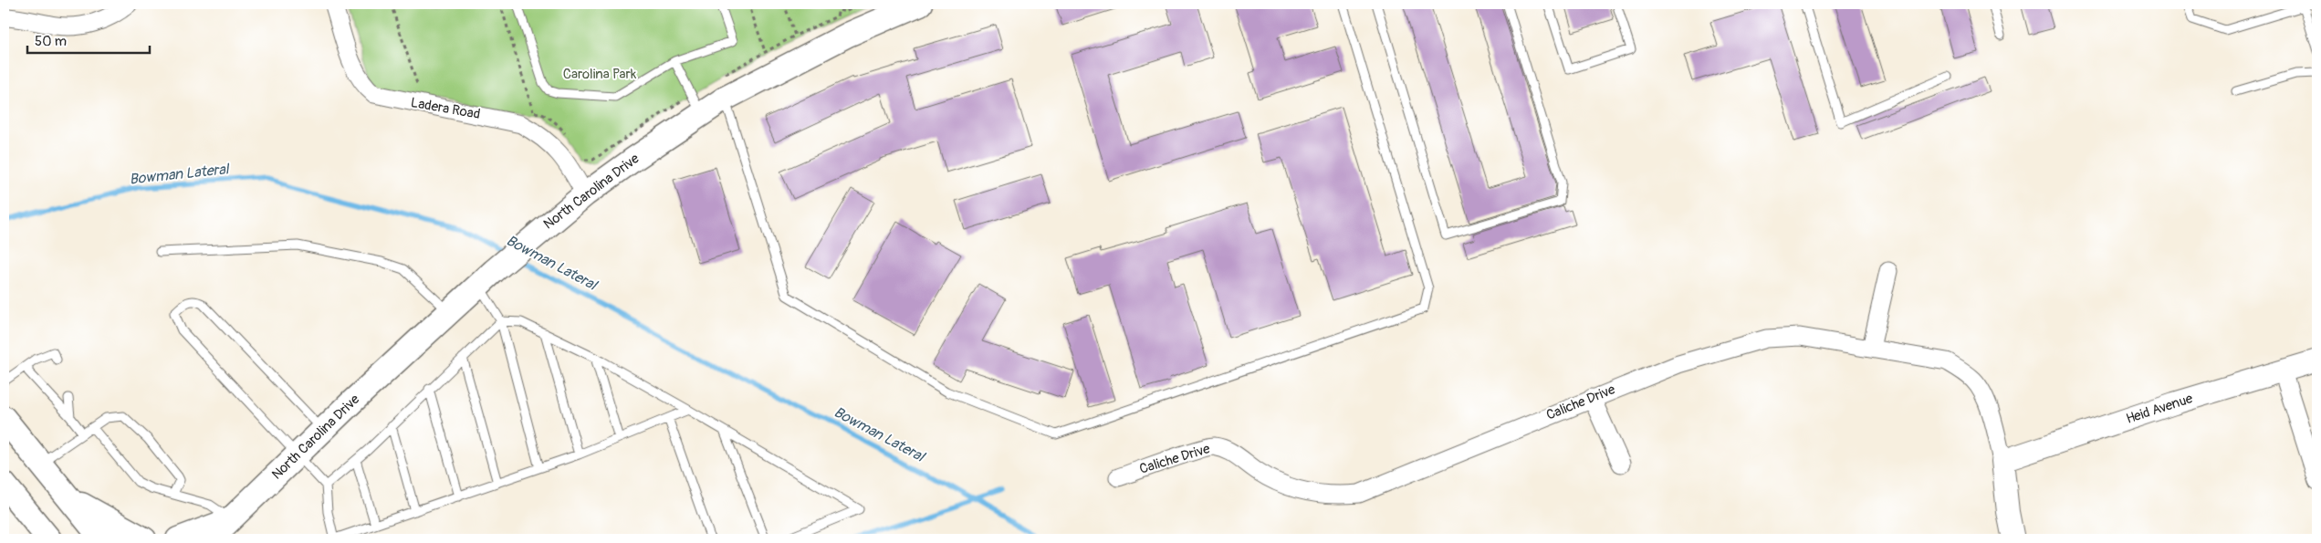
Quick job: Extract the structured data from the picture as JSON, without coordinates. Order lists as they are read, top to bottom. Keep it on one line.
{"streets":{"main road":["North Carolina Drive"],"street":["Ladera Road","Caliche Drive","Heid Avenue"]},"crossings":[["Ladera Road","North Carolina Drive"],["Caliche Drive","Heid Avenue"]],"water":["Bowman Lateral"],"parks":["Carolina Park"],"scale_bar":"50 m"}
